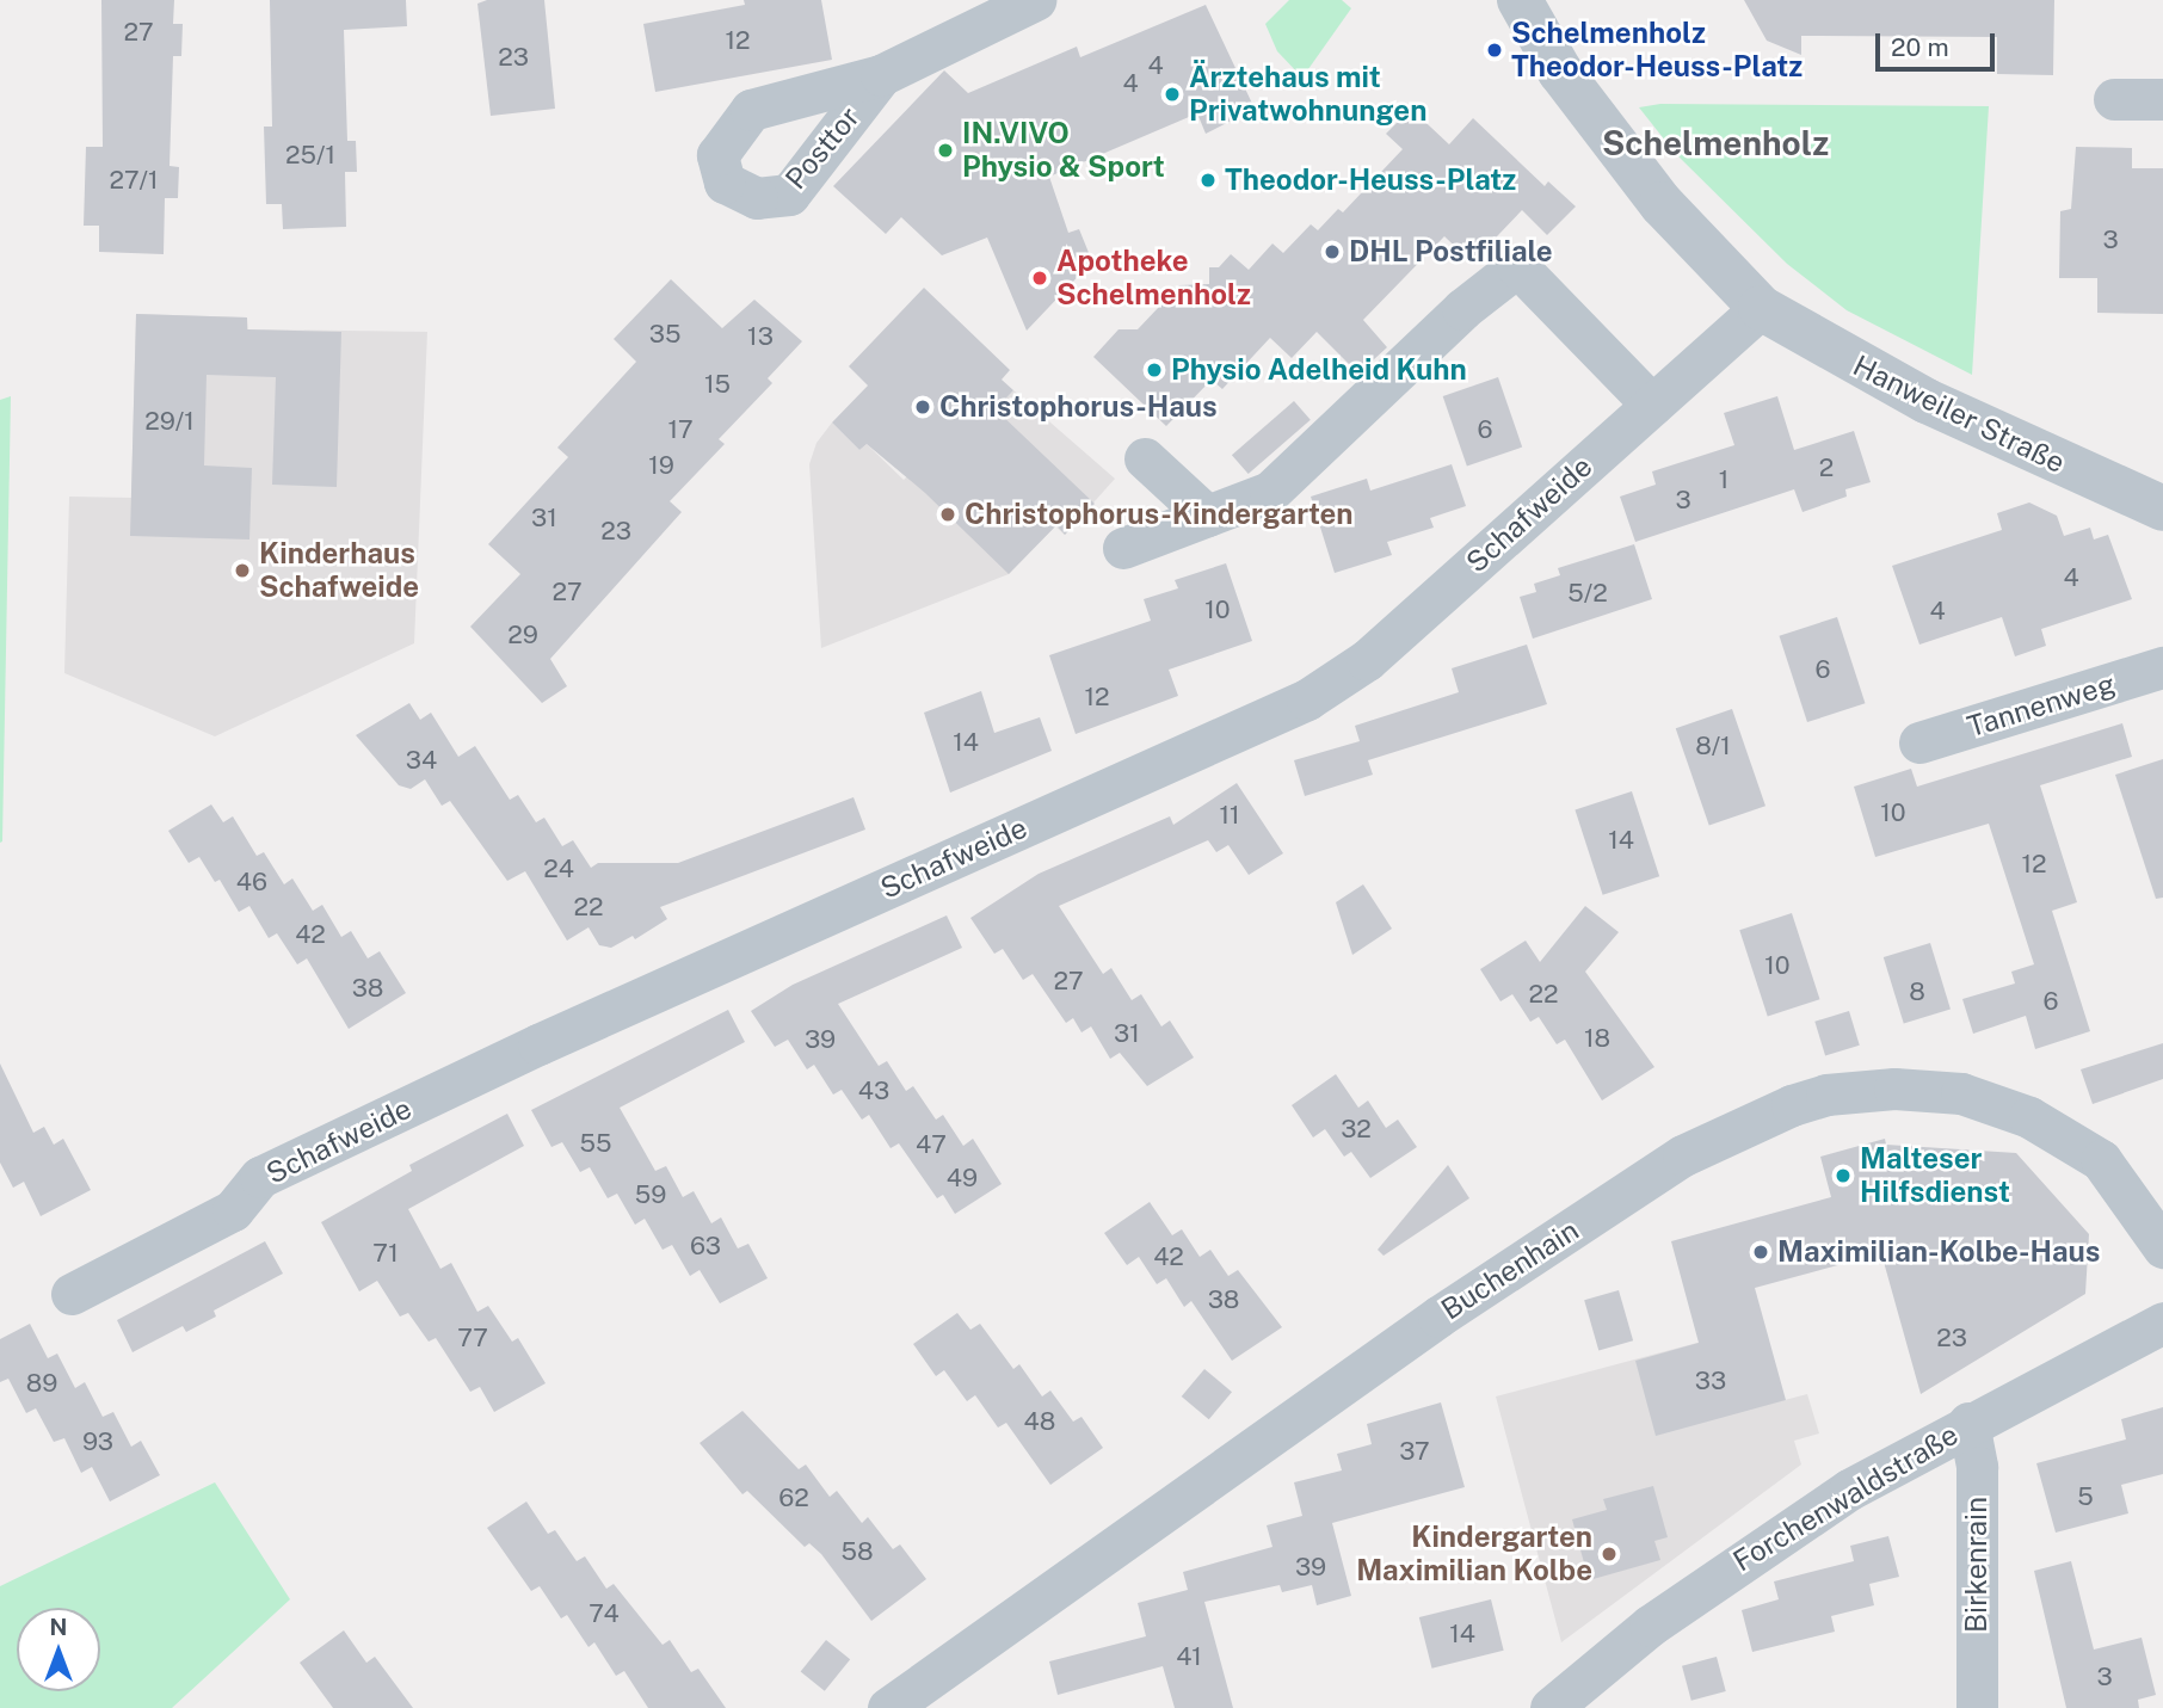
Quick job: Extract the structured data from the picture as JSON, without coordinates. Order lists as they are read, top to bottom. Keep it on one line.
{"streets":{"street":["Hanweiler Straße","Schafweide","Tannenweg","Buchenhain","Forchenwaldstraße","Birkenrain"]},"crossings":[["Hanweiler Straße","Schafweide"],["Forchenwaldstraße","Birkenrain"]],"districts":["Schelmenholz"],"places":["Schelmenholz Theodor-Heuss-Platz","Ärztehaus mit Privatwohnungen","IN.VIVO Physio & Sport","Theodor-Heuss-Platz","DHL Postfiliale","Apotheke Schelmenholz","Physio Adelheid Kuhn","Christophorus-Haus","Christophorus-Kindergarten","Kinderhaus Schafweide","Malteser Hilfsdienst","Maximilian-Kolbe-Haus","Kindergarten Maximilian Kolbe"],"house_numbers":["27","12","23","4","4","25/1","27/1","3","35","13","15","29/1","17","6","19","2","1","3","31","23","4","27","5/2","10","4","29","6","12","14","8/1","34","10","11","14","12","24","46","22","42","10","27","38","8","22","6","31","18","39","43","32","55","47","49","59","63","71","42","38","77","23","33","89","48","93","37","5","62","58","39","74","14","41","3"],"scale_bar":"20 m","north":"top"}
